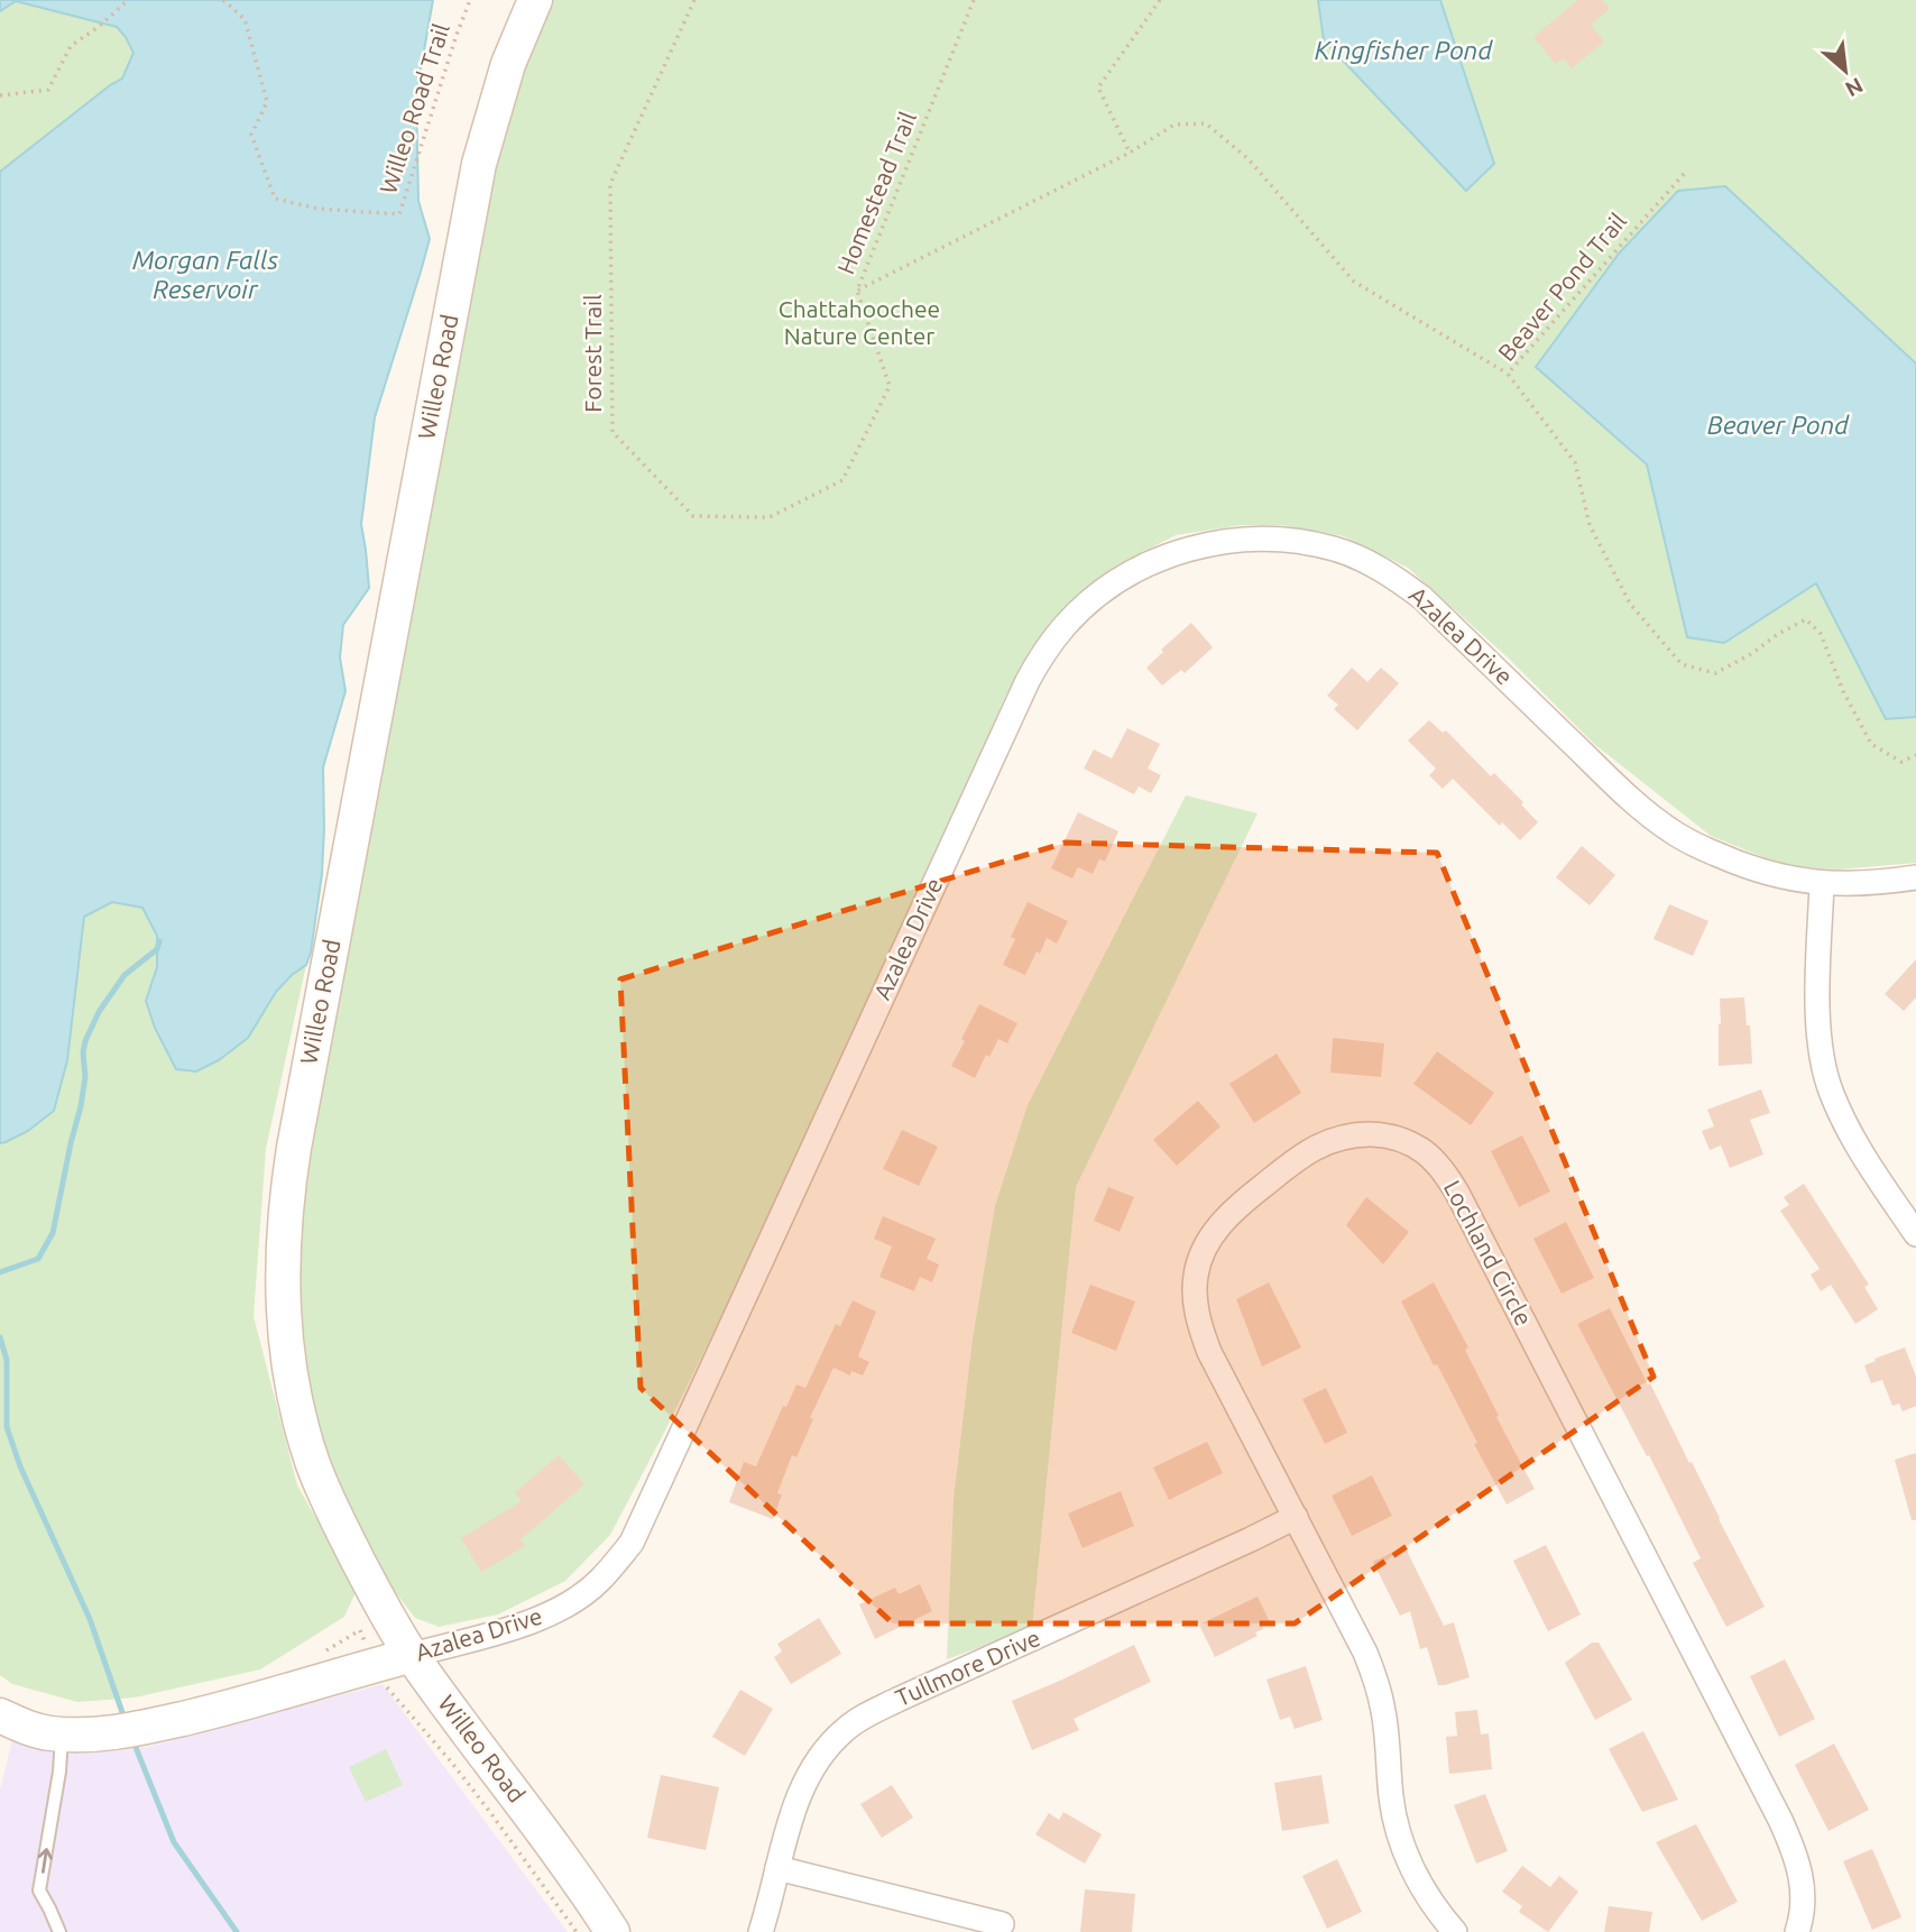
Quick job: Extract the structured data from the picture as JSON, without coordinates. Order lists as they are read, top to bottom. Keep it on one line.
{"streets":{"street":["Willeo Road","Azalea Drive","Lochland Circle","Tullmore Drive"],"path":["Willeo Road Trail","Homestead Trail","Beaver Pond Trail","Forest Trail"]},"crossings":[["Homestead Trail","Beaver Pond Trail"],["Homestead Trail","Forest Trail"],["Willeo Road","Azalea Drive"],["Lochland Circle","Tullmore Drive"]],"water":["Kingfisher Pond","Morgan Falls Reservoir","Beaver Pond"],"parks":["Chattahoochee Nature Center"],"north":"bottom right"}
